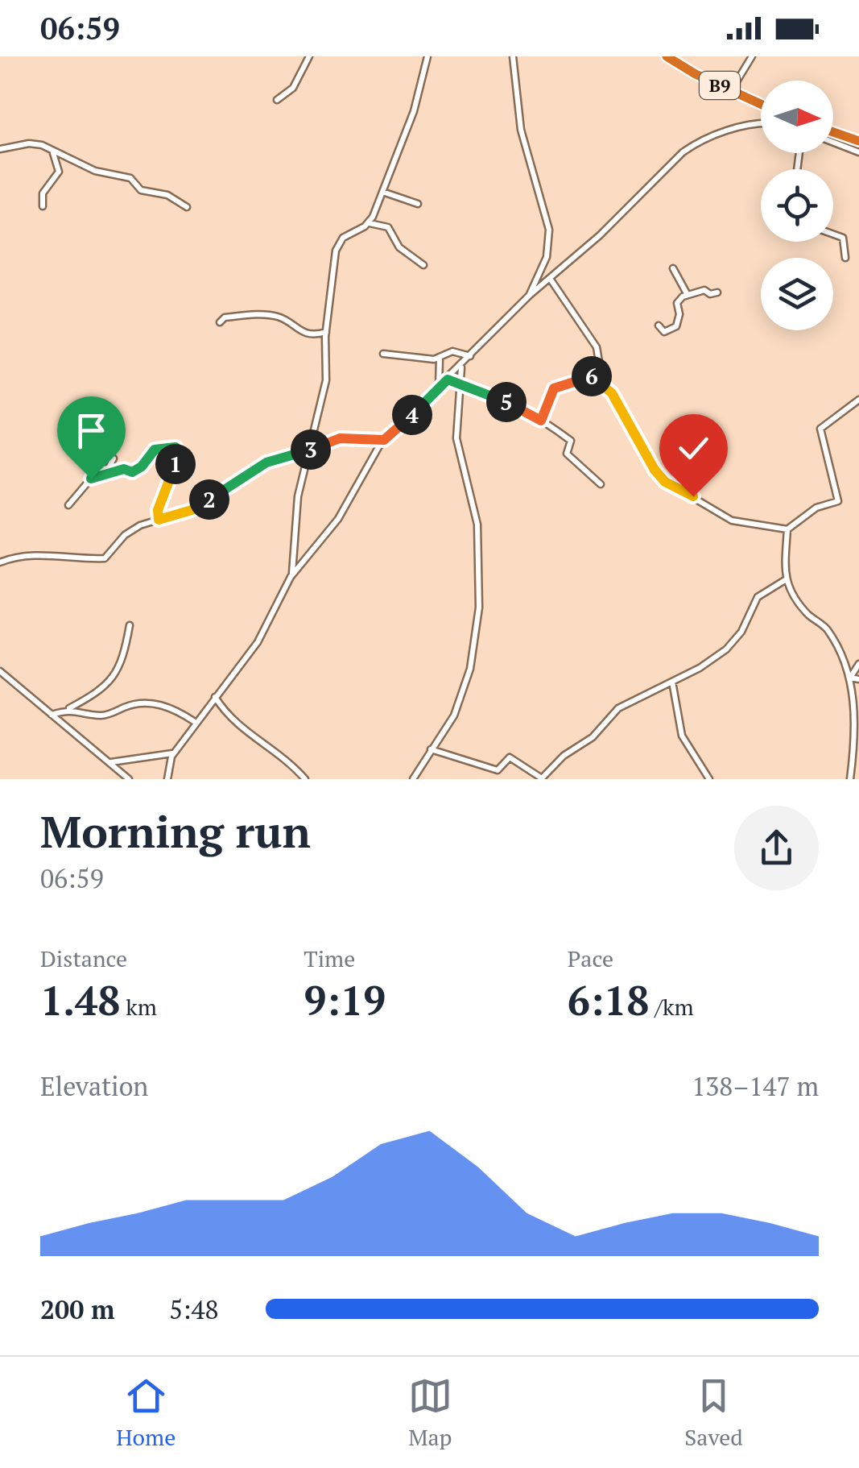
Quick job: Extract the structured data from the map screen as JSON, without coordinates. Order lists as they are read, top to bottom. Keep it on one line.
{"streets":{"highway":["B9"]},"north":"right","page":{"status":"06:59","pins":["6","5","4","3","1","2"],"heading":["Morning run","06:59"],"stats":[["Distance","1.48 km"],["Time","9:19"],["Pace","6:18 /km"]],"chart":["Elevation","138–147 m"],"list":[{"name":"200 m","note":"5:48"}],"tabs":["Home","Map","Saved"]}}
